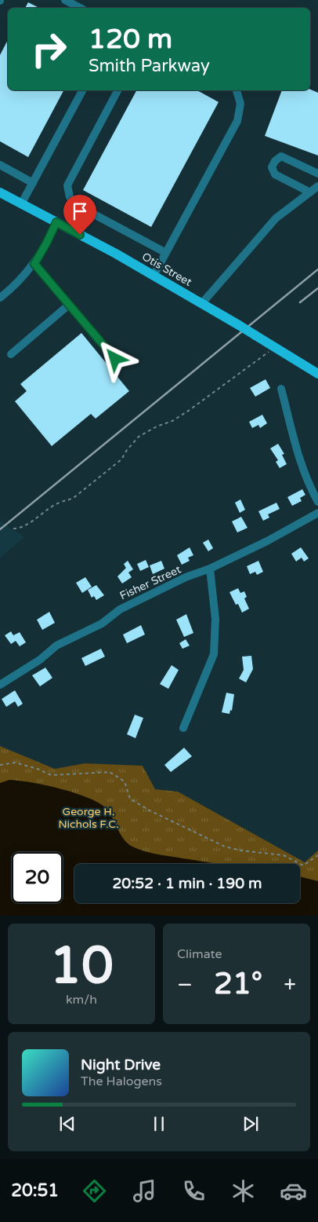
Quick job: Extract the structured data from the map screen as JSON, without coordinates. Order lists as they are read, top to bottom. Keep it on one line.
{"streets":{"main road":["Otis Street"],"street":["Fisher Street"]},"parks":["George H. Nichols F.C."],"page":{"turn":["120 m","Smith Parkway"],"limit":"20","trip":"20:52 · 1 min · 190 m","tile":[["10","km/h"],"Climate"],"heat":["−","21°","+"],"song":["Night Drive","The Halogens"],"tabs":"20:51"}}
